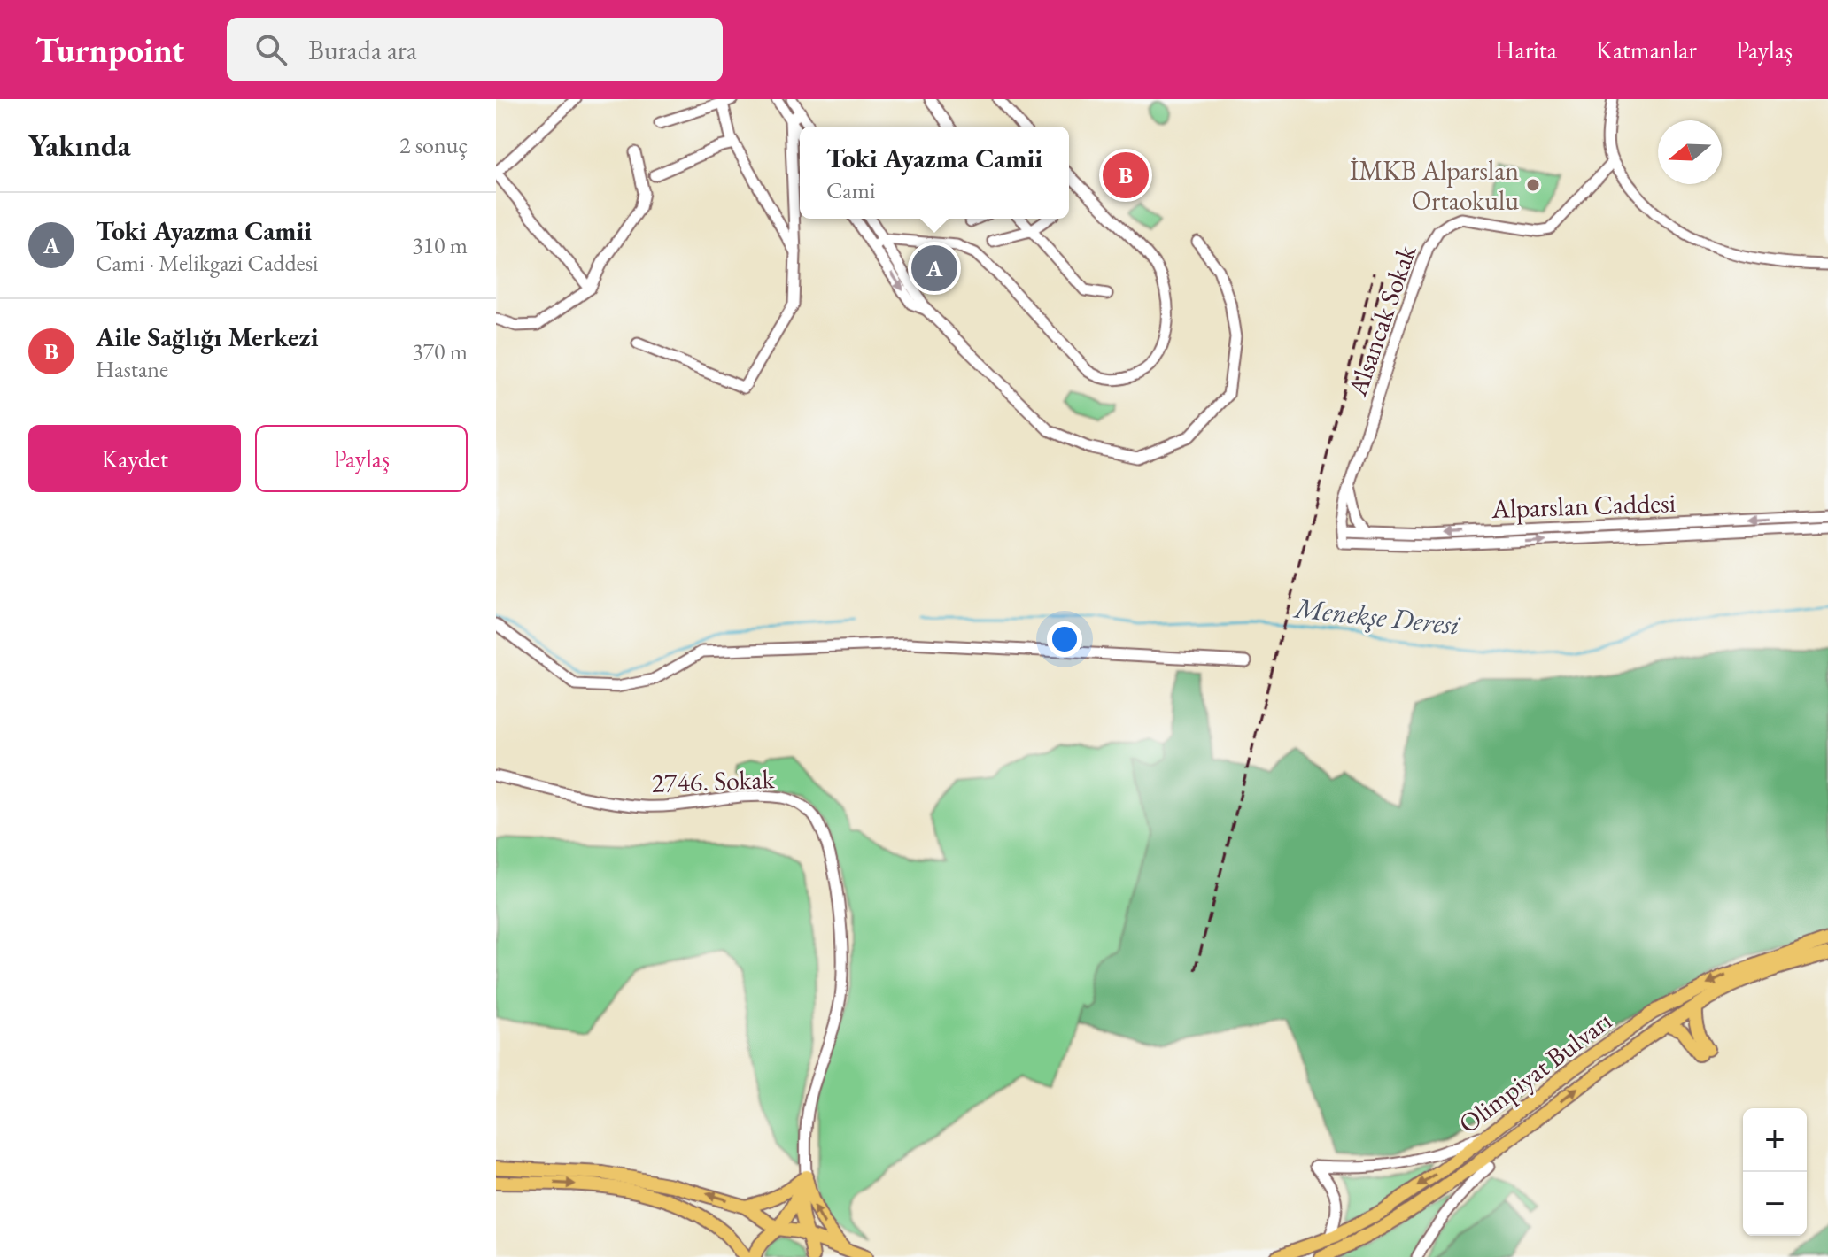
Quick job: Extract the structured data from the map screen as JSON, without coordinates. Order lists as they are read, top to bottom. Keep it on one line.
{"streets":{"main road":["Olimpiyat Bulvarı"],"street":["Alsancak Sokak","Alparslan Caddesi","2746. Sokak"]},"crossings":[["Alsancak Sokak","Alparslan Caddesi"]],"water":["Menekşe Deresi"],"places":["İMKB Alparslan Ortaokulu"],"north":"left","page":{"header":"Turnpoint","search":"Burada ara","nav":["Harita","Katmanlar","Paylaş"],"heading":["Yakında","2 sonuç"],"popup":["Toki Ayazma Camii","Cami"],"pins":["B","A"],"list":[{"mark":"A","name":"Toki Ayazma Camii","note":"Cami · Melikgazi Caddesi","value":"310 m"},{"mark":"B","name":"Aile Sağlığı Merkezi","note":"Hastane","value":"370 m"}],"buttons":["Kaydet","Paylaş"],"map_buttons":["+","−"]}}
